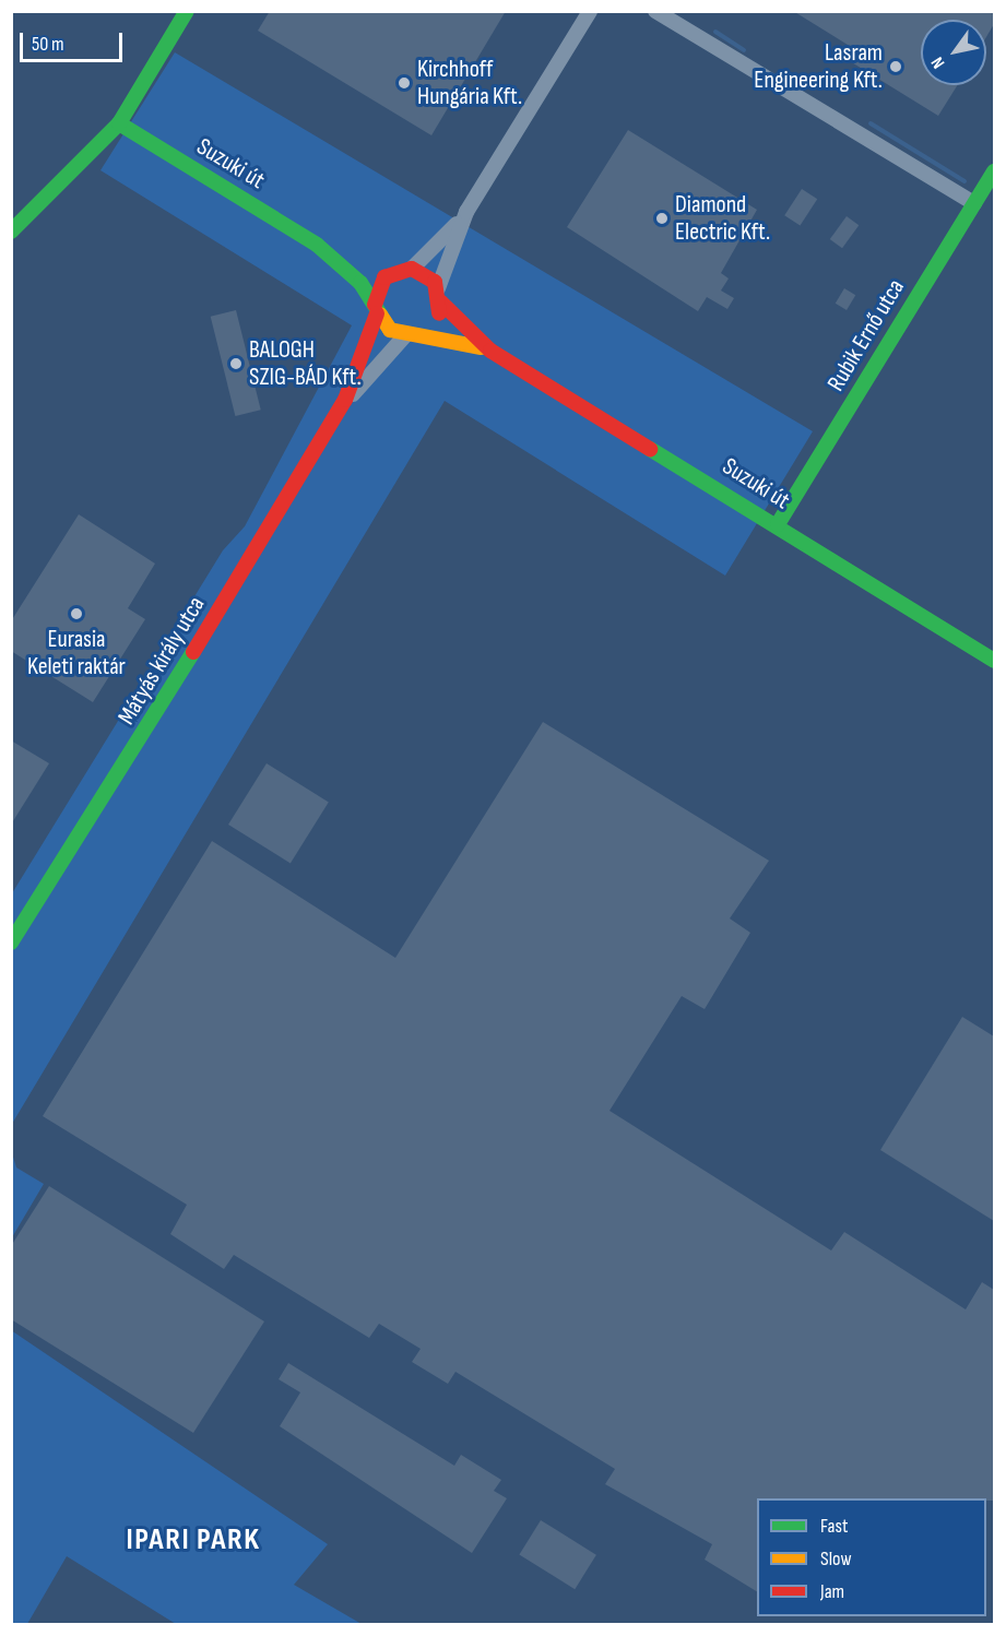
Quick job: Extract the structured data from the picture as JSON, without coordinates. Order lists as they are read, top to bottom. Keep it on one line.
{"streets":{"main road":["Suzuki út","Rubik Ernő utca","Mátyás király utca"]},"crossings":[["Suzuki út","Rubik Ernő utca"]],"districts":["IPARI PARK"],"places":["Lasram Engineering Kft.","Kirchhoff Hungária Kft.","Diamond Electric Kft.","BALOGH SZIG-BÁD Kft.","Eurasia Keleti raktár"],"legend":["Fast","Slow","Jam"],"scale_bar":"50 m","north":"bottom left"}
